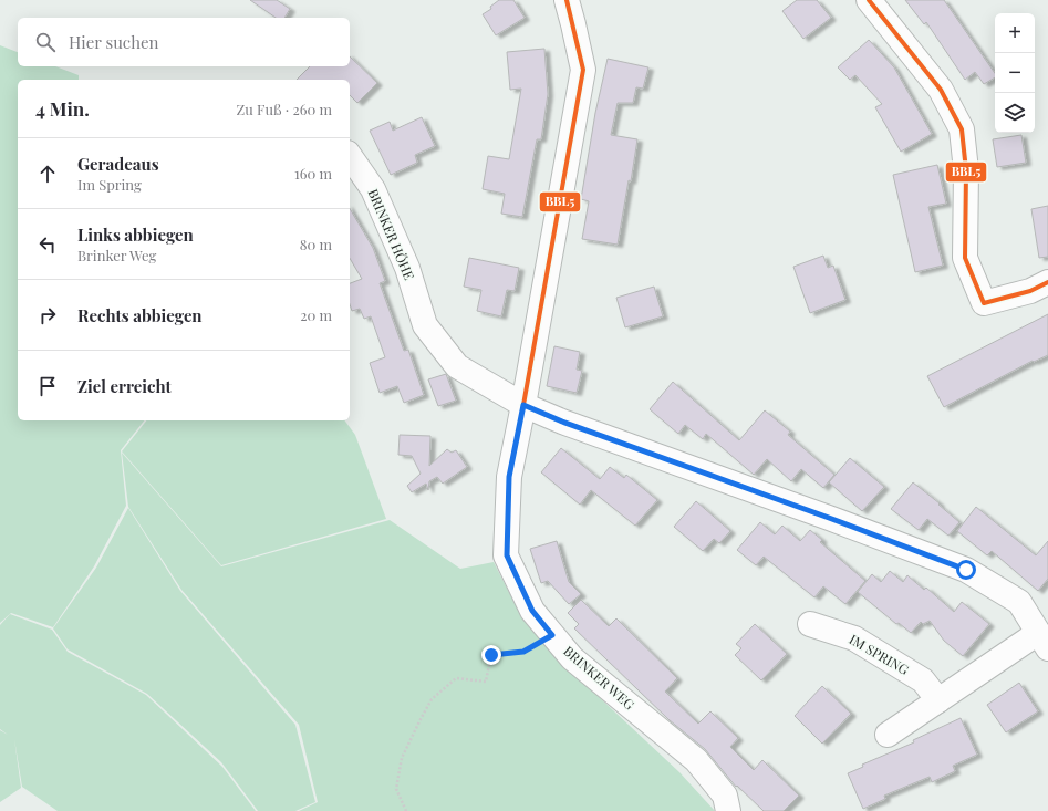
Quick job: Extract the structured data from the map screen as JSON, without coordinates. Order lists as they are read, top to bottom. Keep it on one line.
{"streets":{"street":["BRINKER HÖHE","IM SPRING","BRINKER WEG"]},"crossings":[["BRINKER HÖHE","BRINKER WEG"]],"lines":["transit line BBL5"],"page":{"map_buttons":["+","−"],"search":"Hier suchen","heading":["4 Min.","Zu Fuß · 260 m"],"list":[["Geradeaus","Im Spring","160 m"],["Links abbiegen","Brinker Weg","80 m"],["Rechts abbiegen","20 m"],"Ziel erreicht"]}}
